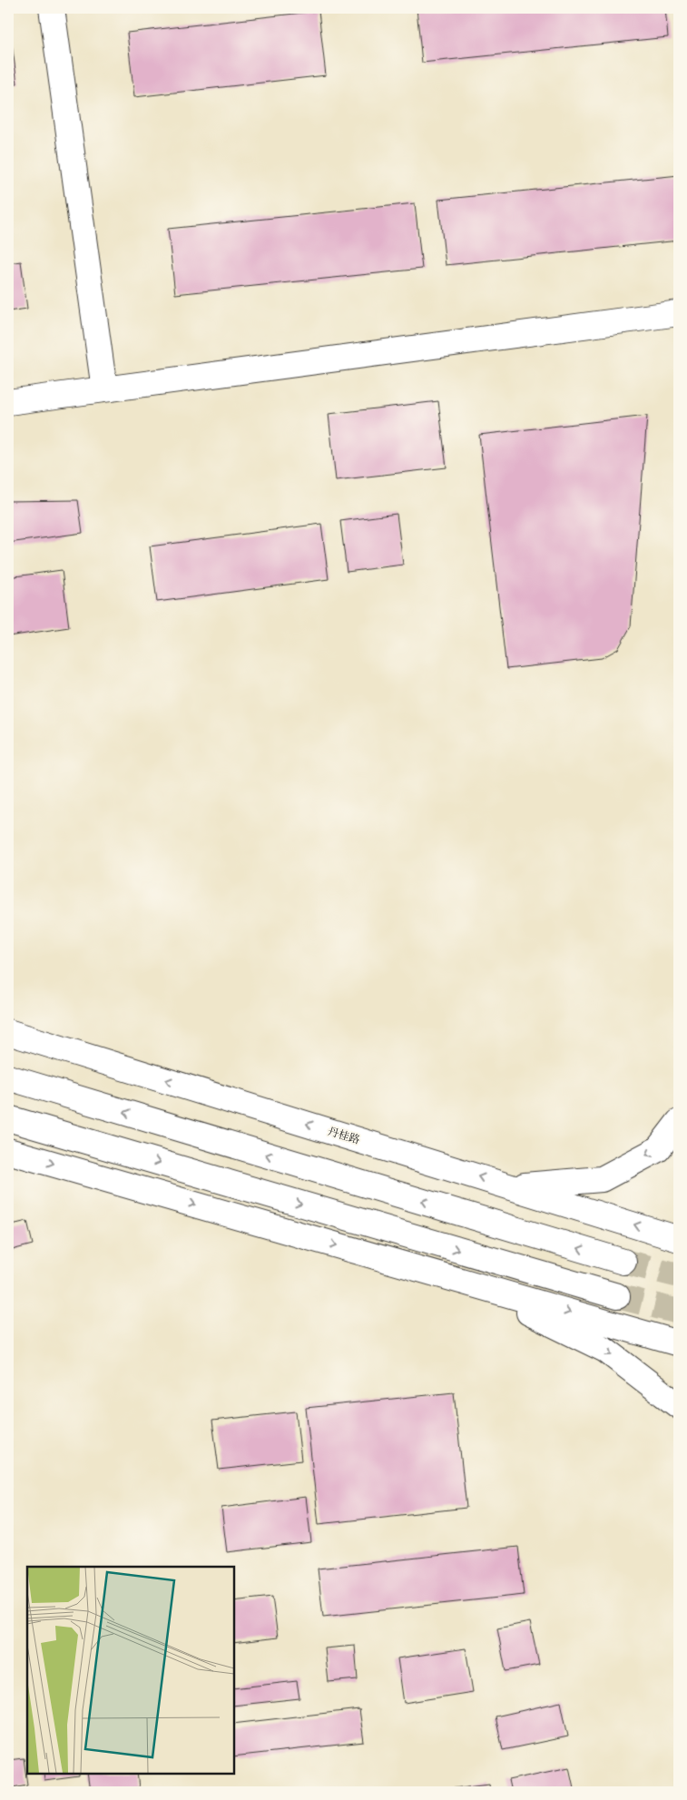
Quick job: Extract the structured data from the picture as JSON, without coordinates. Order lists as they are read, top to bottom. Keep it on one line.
{"streets":{"main road":["丹桂路"]}}
